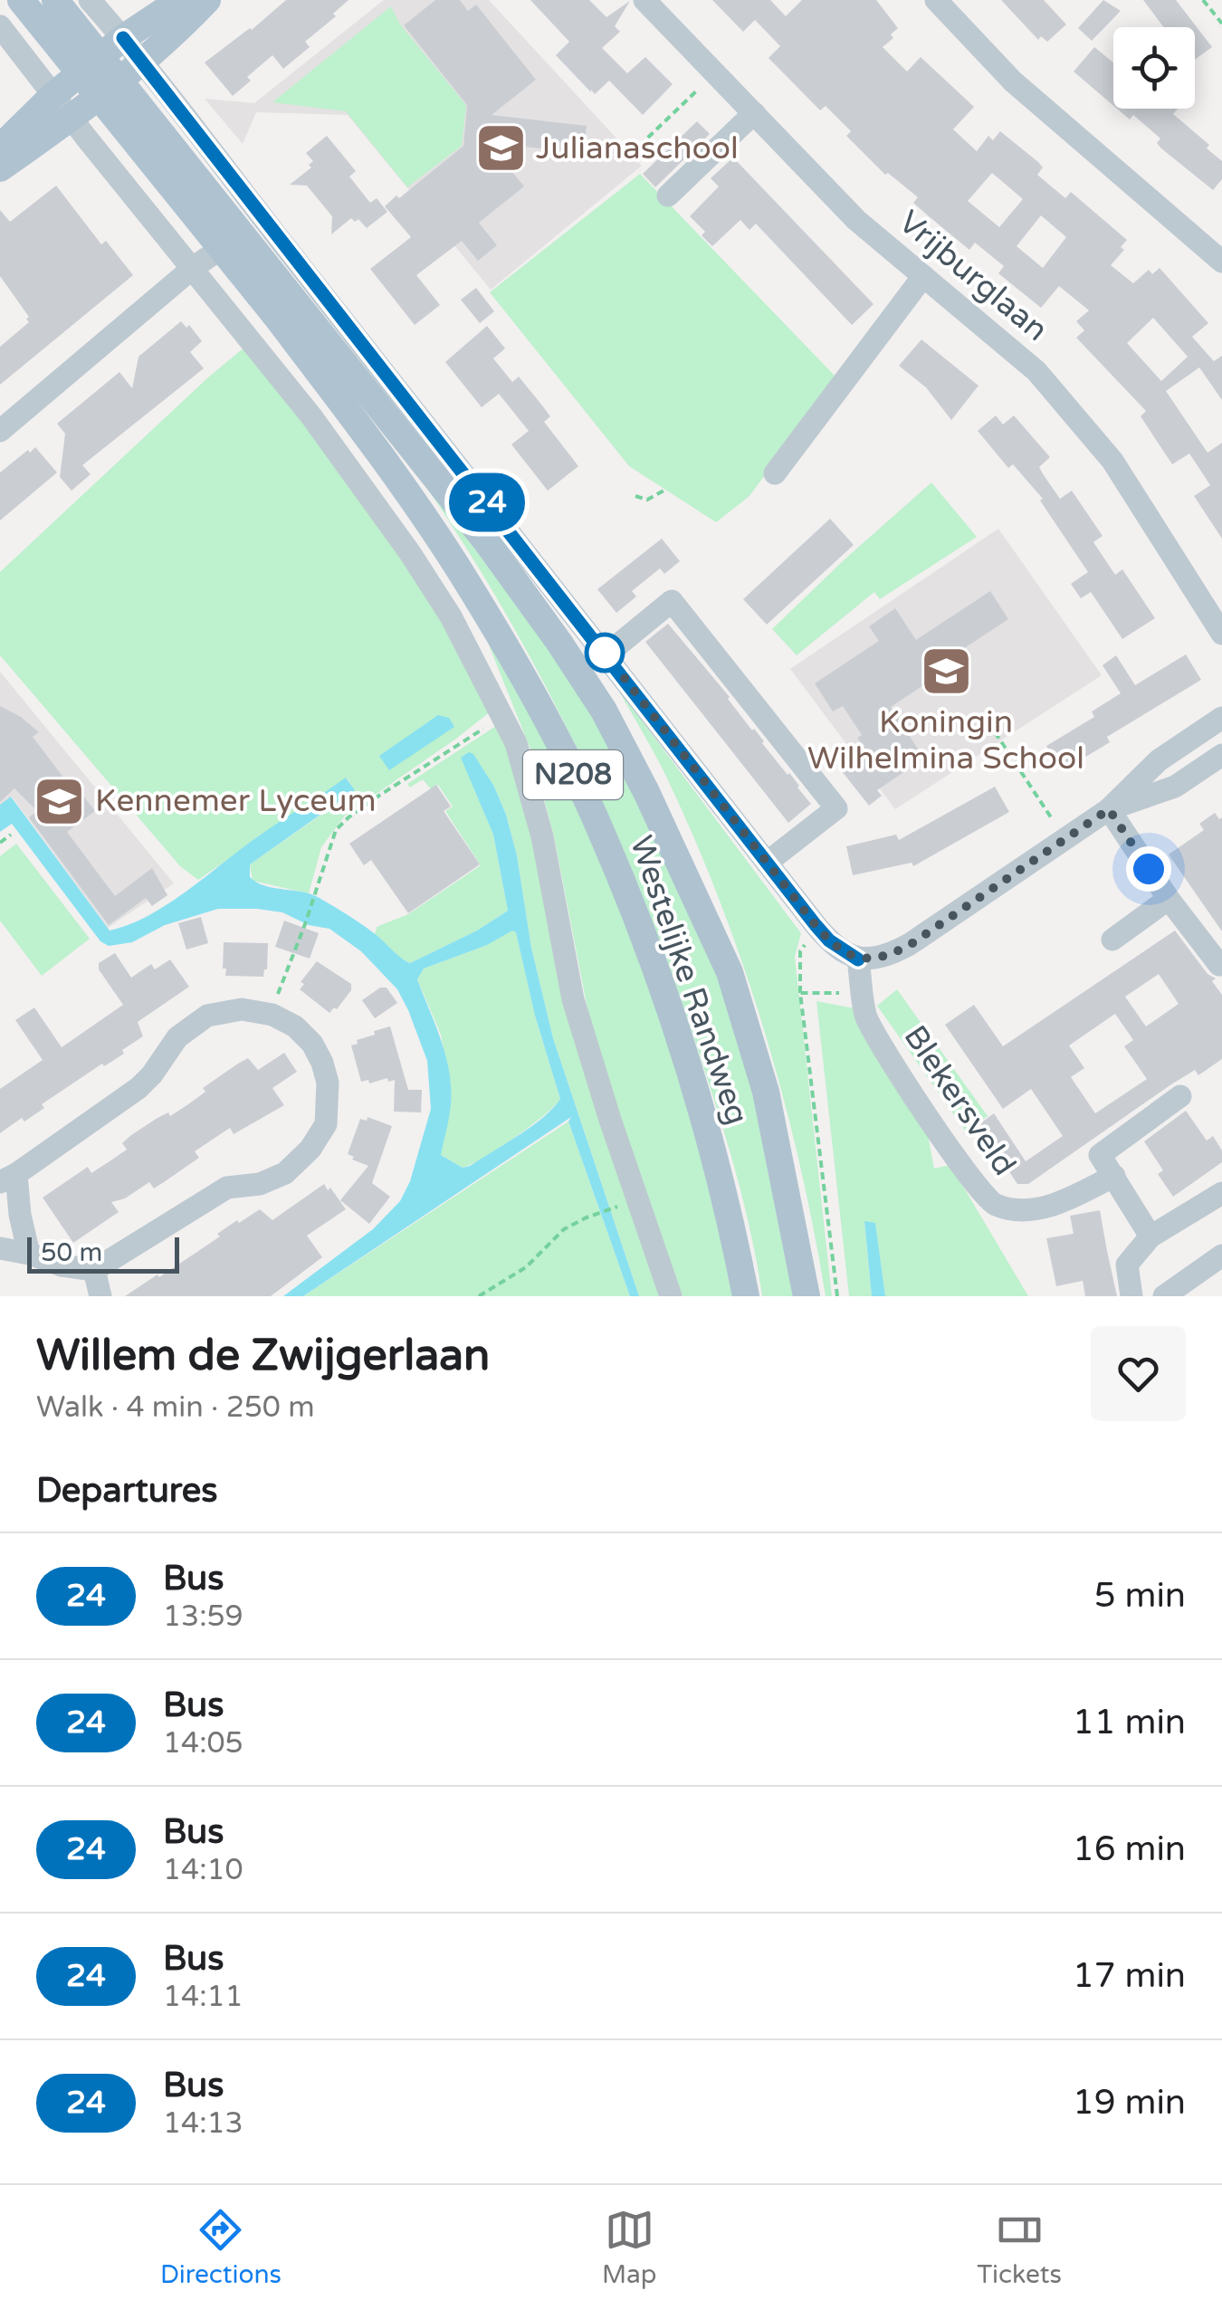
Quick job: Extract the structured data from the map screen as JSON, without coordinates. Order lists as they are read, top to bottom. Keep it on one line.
{"streets":{"main road":["N208","Westelijke Randweg"],"street":["Vrijburglaan","Blekersveld"]},"places":{"school or university":["Julianaschool","Koningin Wilhelmina School","Kennemer Lyceum"]},"lines":["bus line 24"],"scale_bar":"50 m","page":{"on_map":"24","scale":"50 m","heading":[["Willem de Zwijgerlaan","Walk · 4 min · 250 m"],"Departures"],"list":[{"mark":"24","name":"Bus","note":"13:59","value":"5 min"},{"mark":"24","name":"Bus","note":"14:05","value":"11 min"},{"mark":"24","name":"Bus","note":"14:10","value":"16 min"},{"mark":"24","name":"Bus","note":"14:11","value":"17 min"},{"mark":"24","name":"Bus","note":"14:13","value":"19 min"}],"tabs":["Directions","Map","Tickets"]}}
